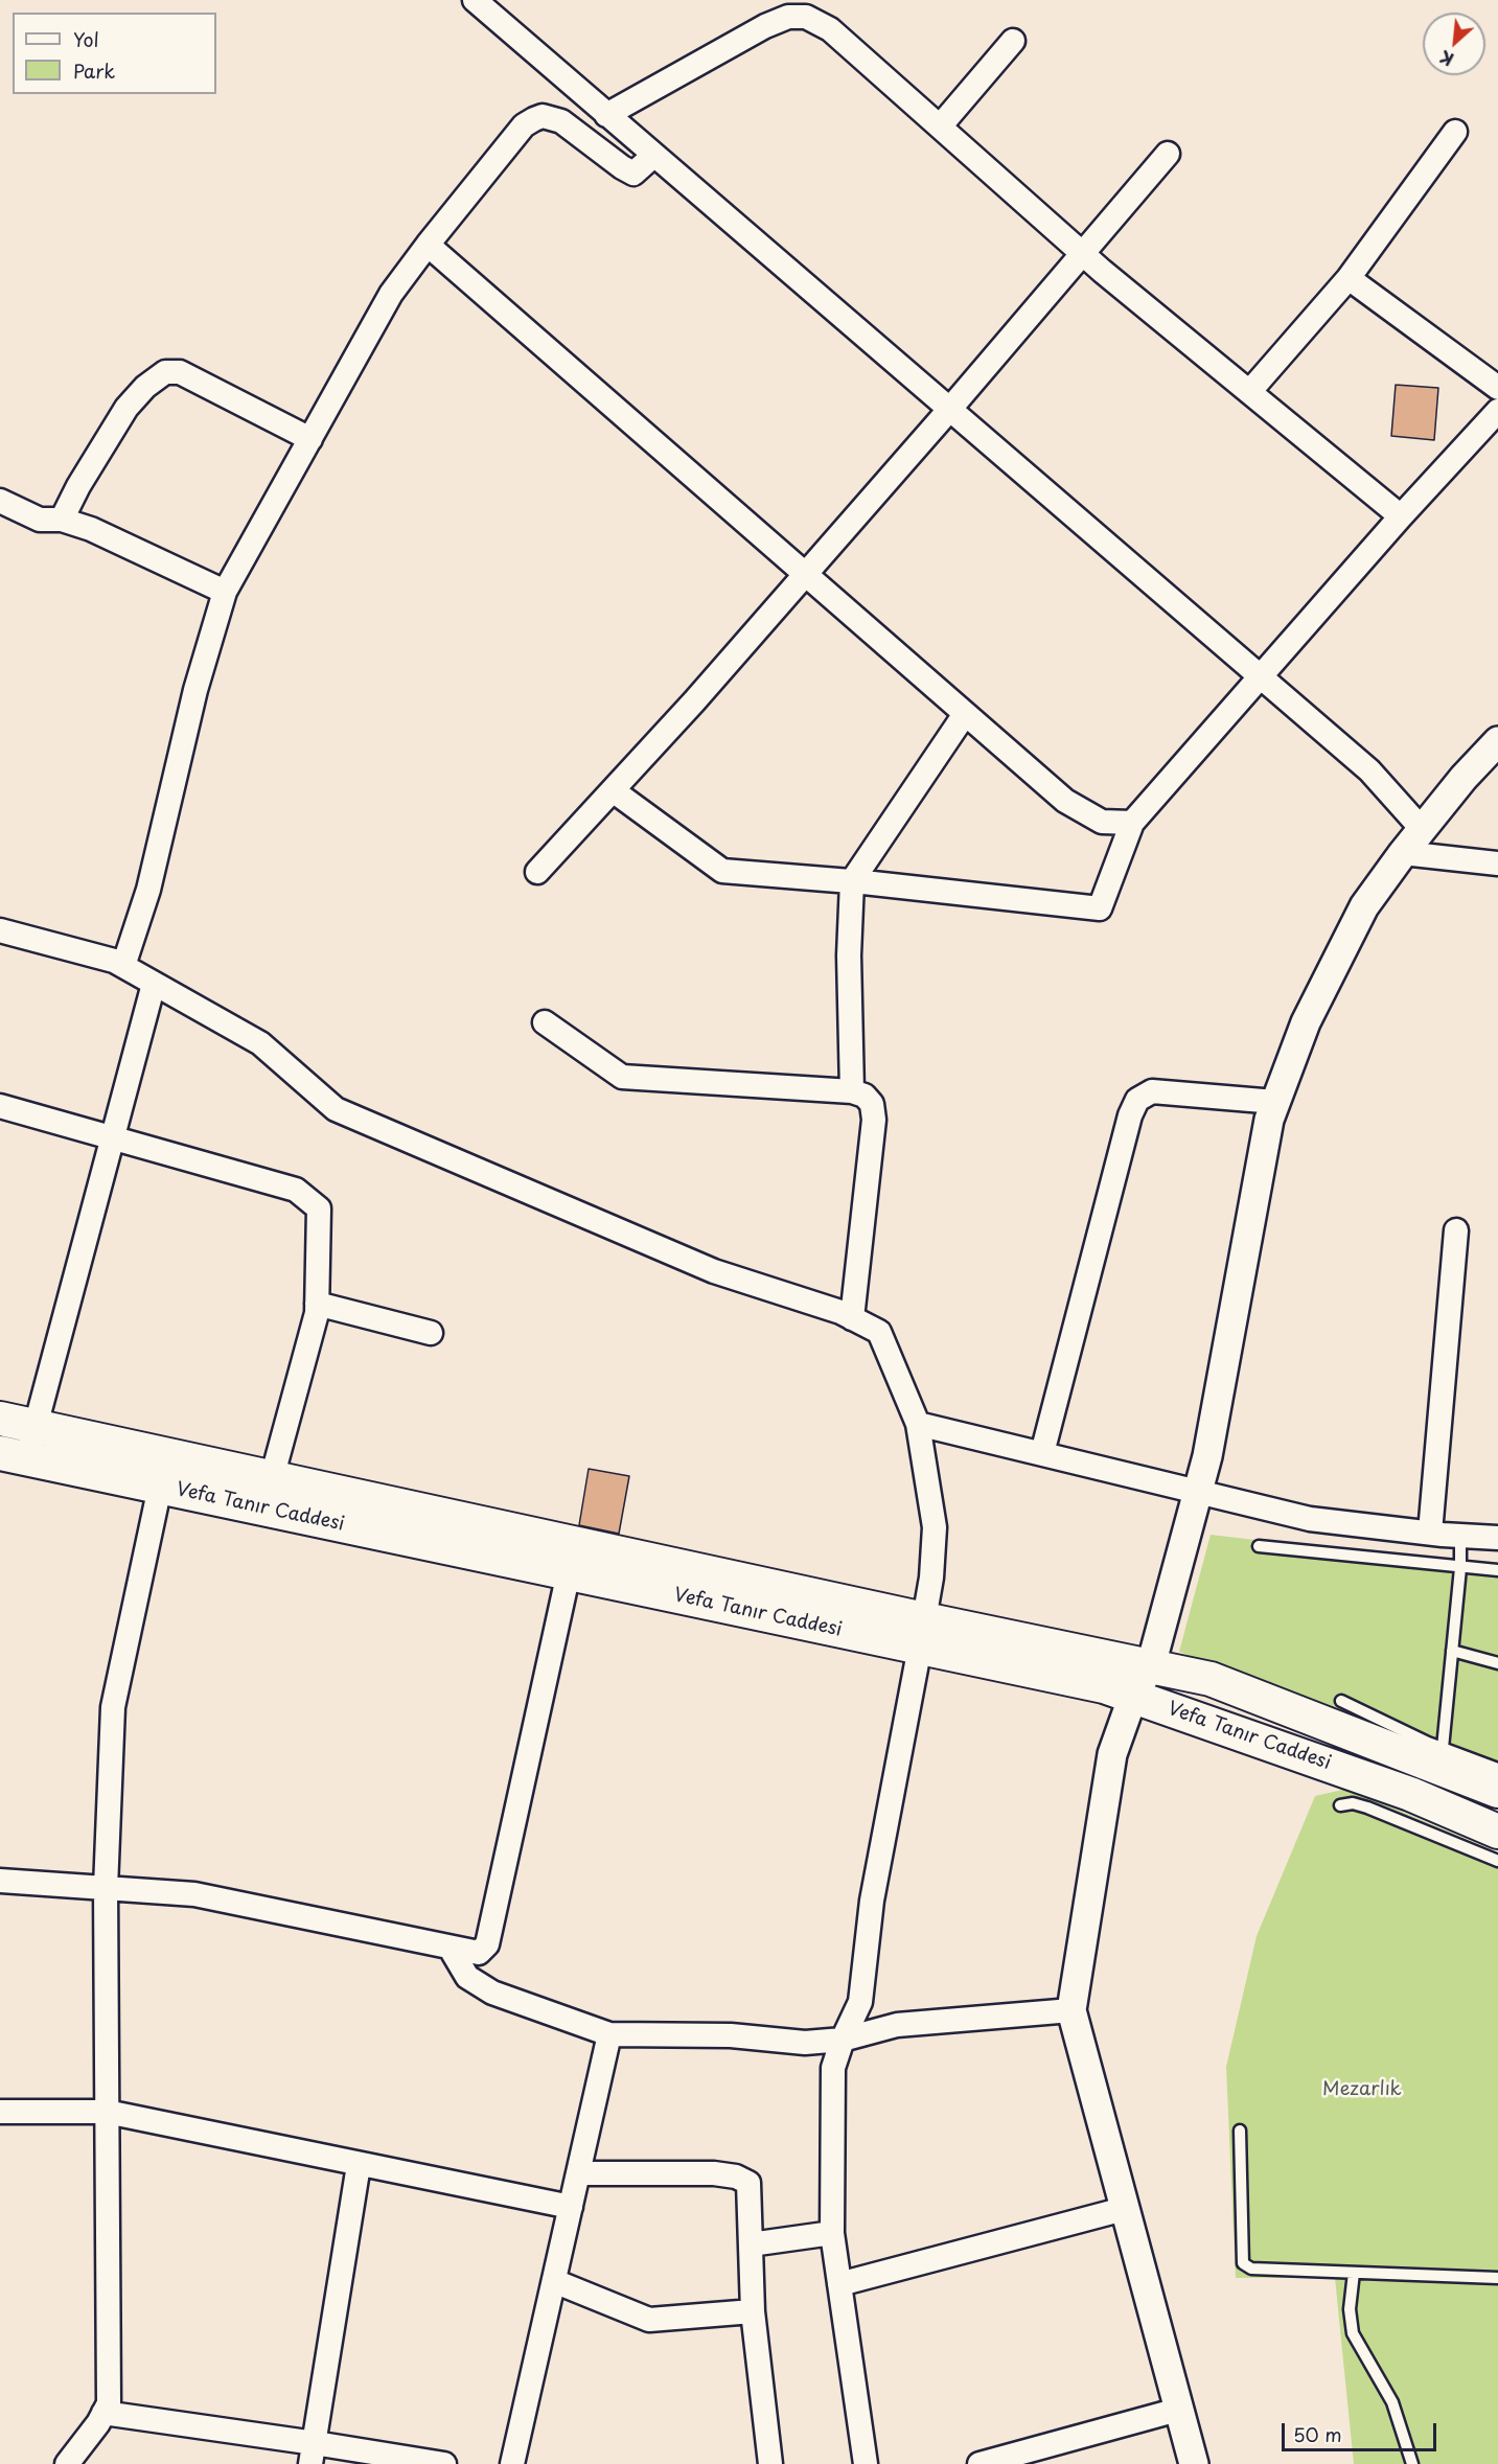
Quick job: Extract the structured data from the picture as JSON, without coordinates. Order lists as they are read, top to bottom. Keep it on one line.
{"streets":{"main road":["Vefa Tanır Caddesi"]},"parks":["Mezarlık"],"legend":["Yol","Park"],"scale_bar":"50 m","north":"bottom left"}
